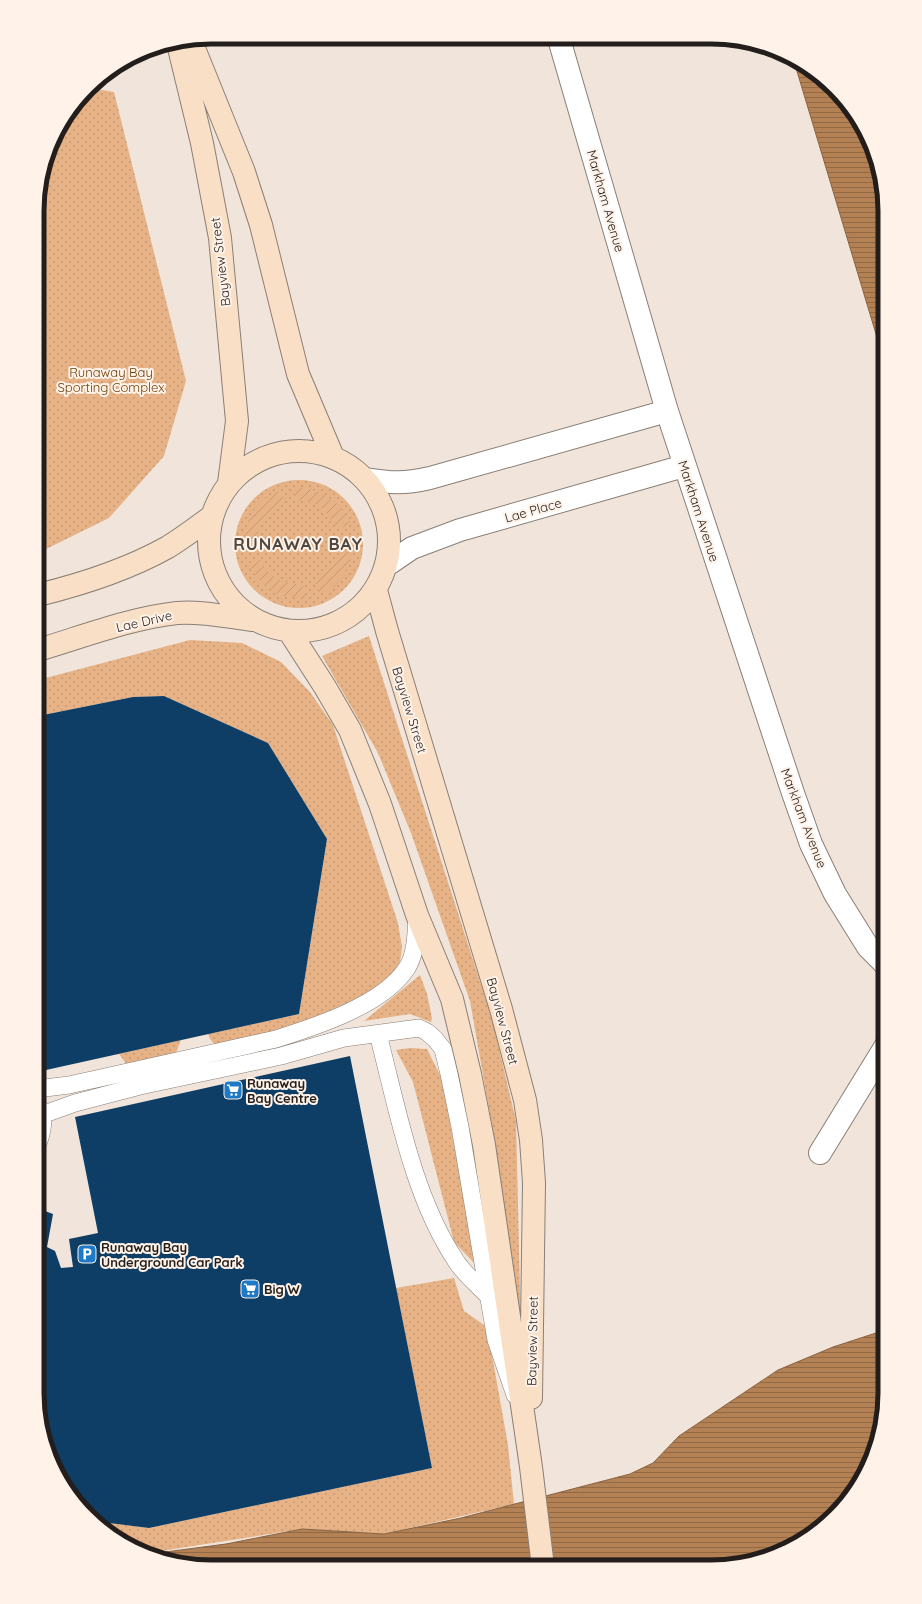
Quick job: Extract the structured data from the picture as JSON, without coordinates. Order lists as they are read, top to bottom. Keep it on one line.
{"streets":{"main road":["Bayview Street","Lae Drive"],"street":["Markham Avenue","Lae Place"]},"crossings":[["Markham Avenue","Lae Place"]],"districts":["RUNAWAY BAY"],"parks":["Runaway Bay Sporting Complex"],"places":{"supermarket":["Runaway Bay Centre","Big W"],"parking":["Runaway Bay Underground Car Park"]}}
